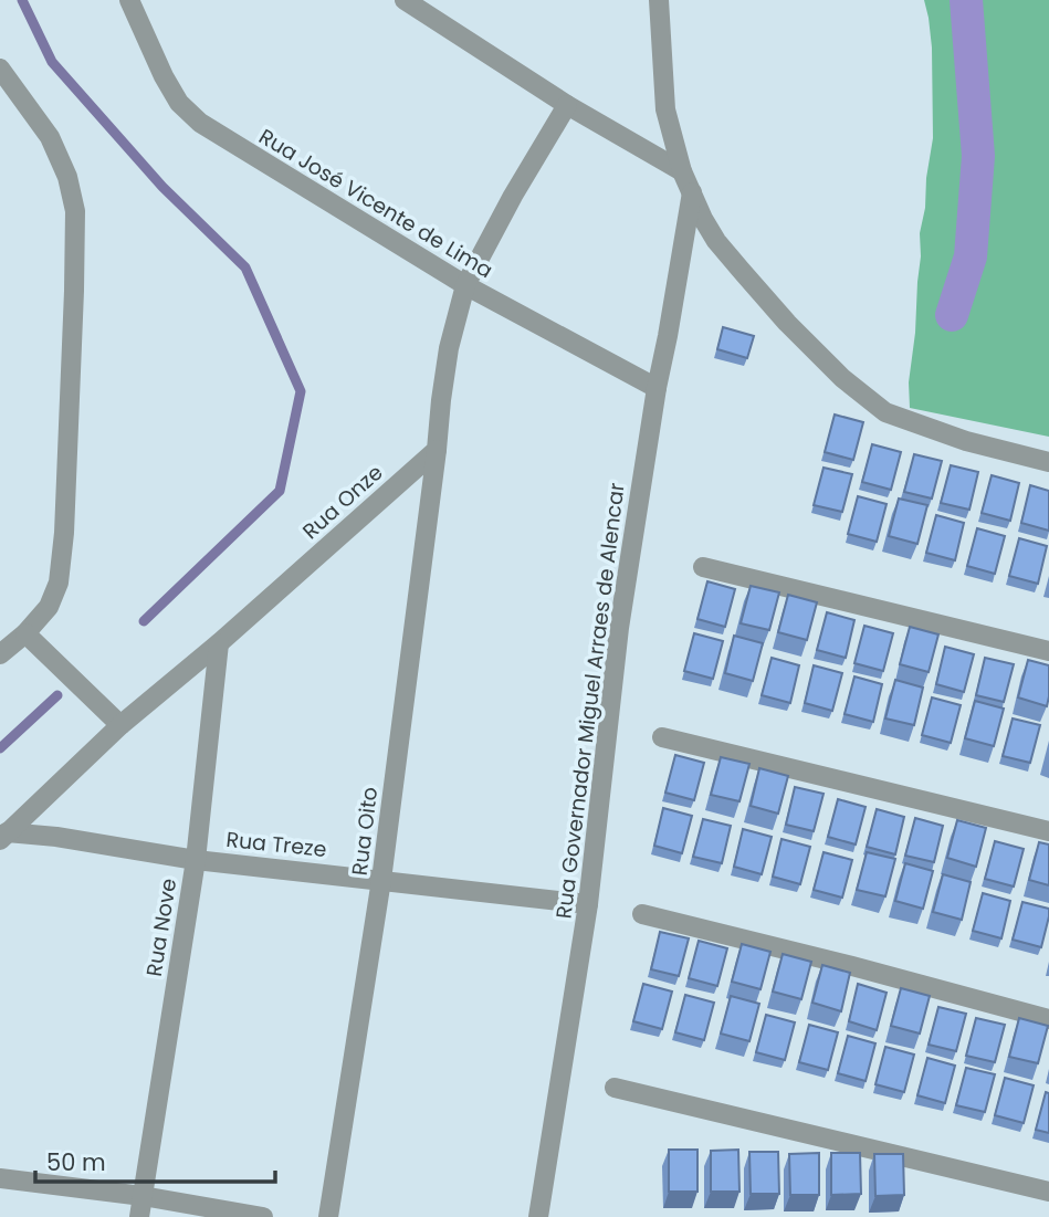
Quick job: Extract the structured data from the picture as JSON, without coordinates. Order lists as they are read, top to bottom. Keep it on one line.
{"streets":{"street":["Rua José Vicente de Lima","Rua Onze","Rua Governador Miguel Arraes de Alencar","Rua Oito","Rua Treze","Rua Nove"]},"crossings":[["Rua José Vicente de Lima","Rua Governador Miguel Arraes de Alencar"],["Rua Onze","Rua Oito"],["Rua Onze","Rua Treze"],["Rua Onze","Rua Nove"],["Rua Governador Miguel Arraes de Alencar","Rua Treze"],["Rua Oito","Rua Treze"],["Rua Treze","Rua Nove"]],"scale_bar":"50 m"}
